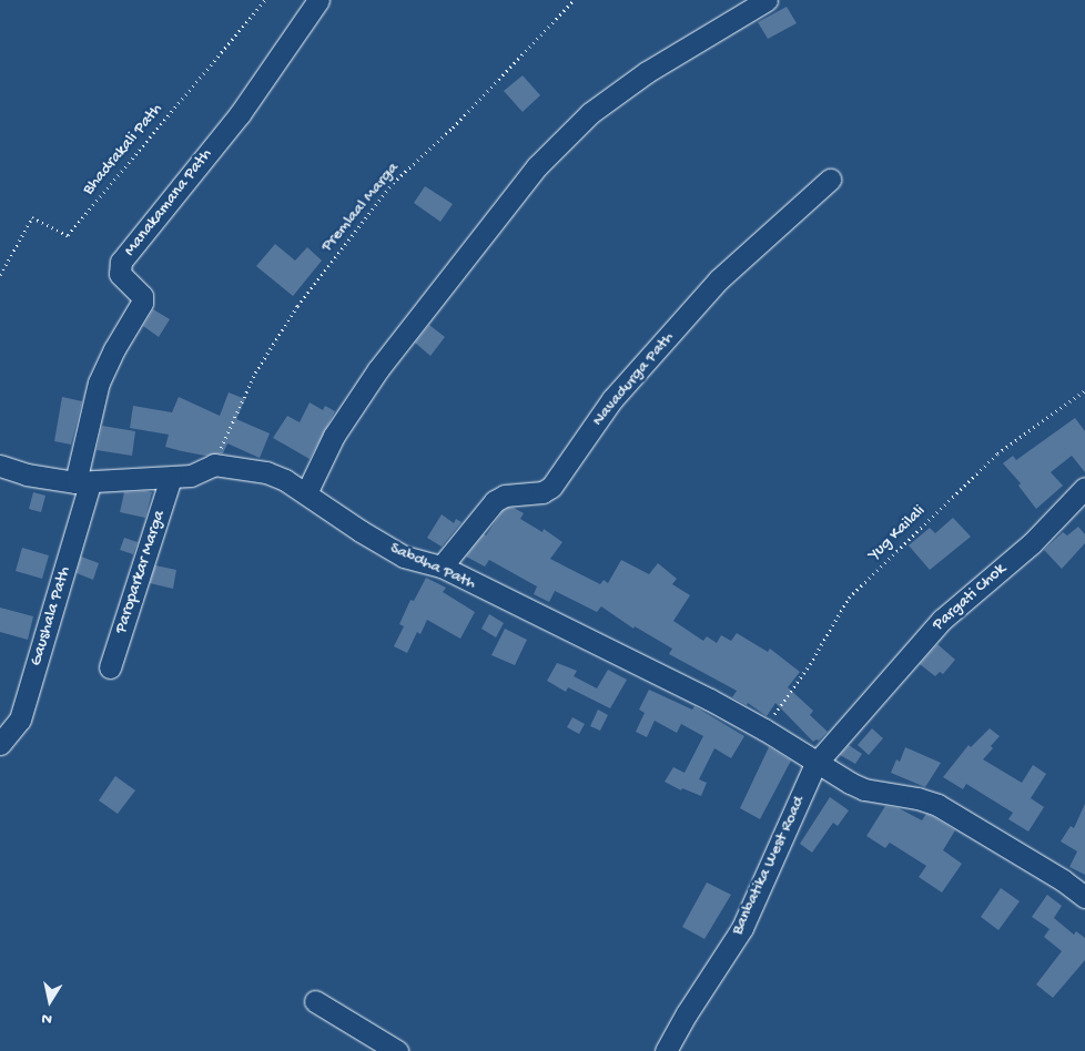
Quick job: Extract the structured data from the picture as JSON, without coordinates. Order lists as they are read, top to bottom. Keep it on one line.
{"streets":{"street":["Manakamana Path","Navadurga Path","Sabdha Path","Paroparkar Marga","Pargati Chok","Gaushala Path","Banbatika West Road"],"path":["Bhadrakali Path","Premlaal Marga","Yug Kailali"]},"crossings":[["Manakamana Path","Gaushala Path"],["Premlaal Marga","Sabdha Path"],["Navadurga Path","Sabdha Path"],["Yug Kailali","Sabdha Path"],["Sabdha Path","Pargati Chok"],["Sabdha Path","Banbatika West Road"],["Pargati Chok","Banbatika West Road"]],"north":"bottom"}
